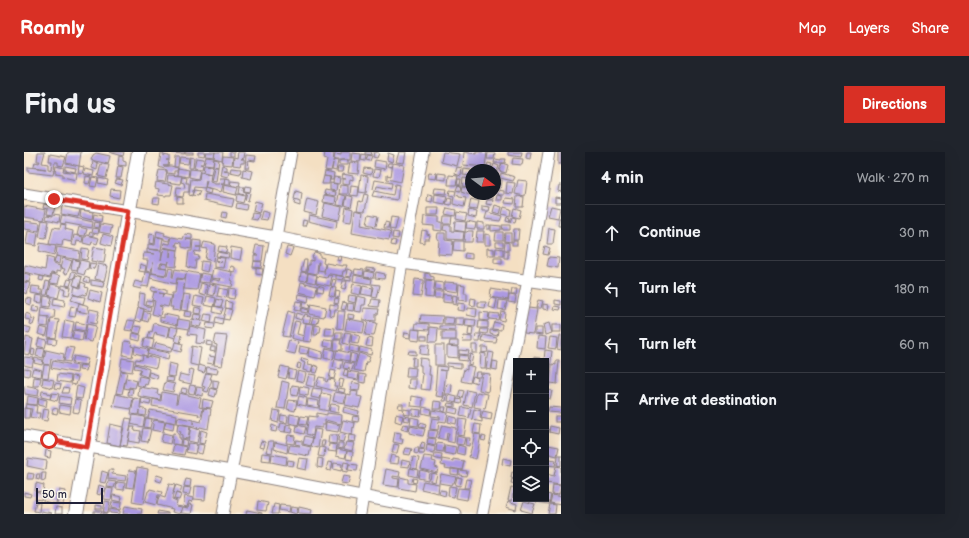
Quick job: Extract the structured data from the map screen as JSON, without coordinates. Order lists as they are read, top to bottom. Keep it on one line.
{"scale_bar":"50 m","north":"right","page":{"header":"Roamly","nav":["Map","Layers","Share"],"buttons":"Directions","title":"Find us","heading":["4 min","Walk · 270 m"],"list":[["Continue","30 m"],["Turn left","180 m"],["Turn left","60 m"],"Arrive at destination"],"map_buttons":["+","−"],"scale":"50 m"}}
